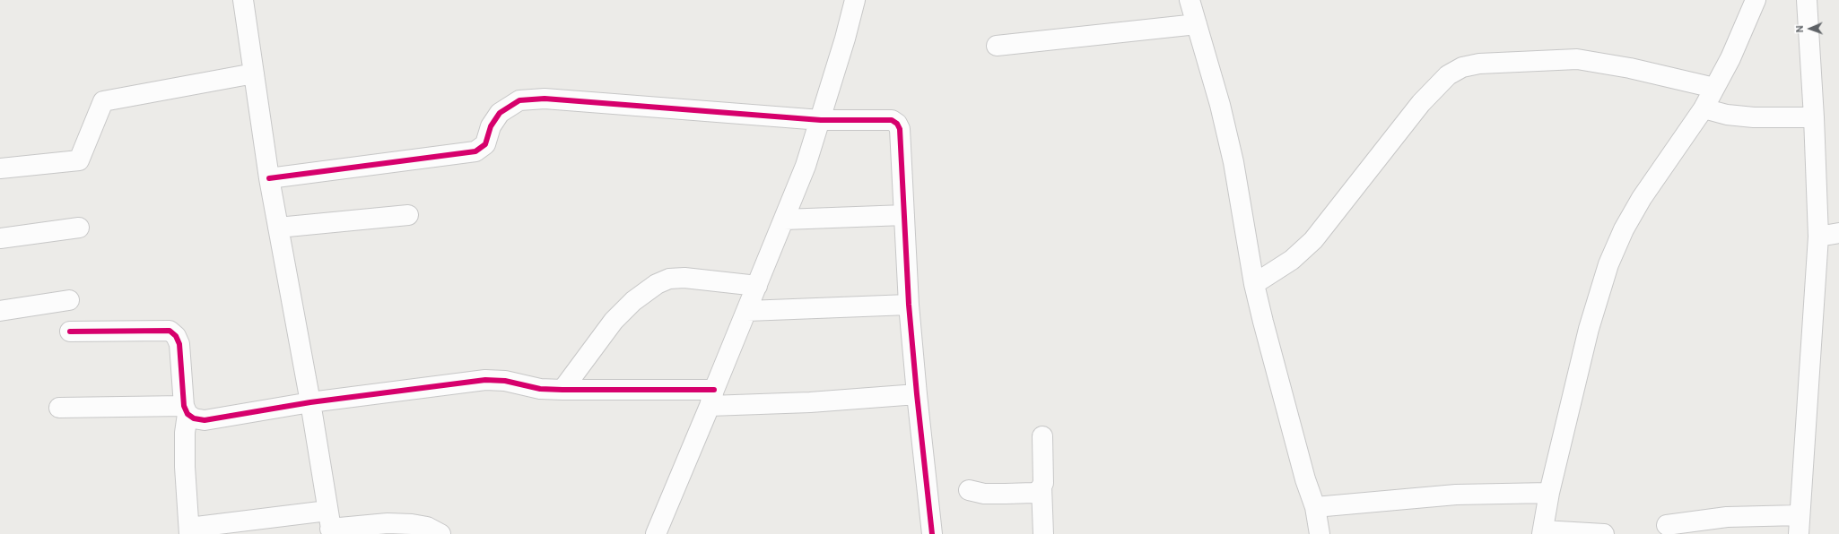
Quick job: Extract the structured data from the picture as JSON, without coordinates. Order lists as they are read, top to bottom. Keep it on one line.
{"north":"left"}
